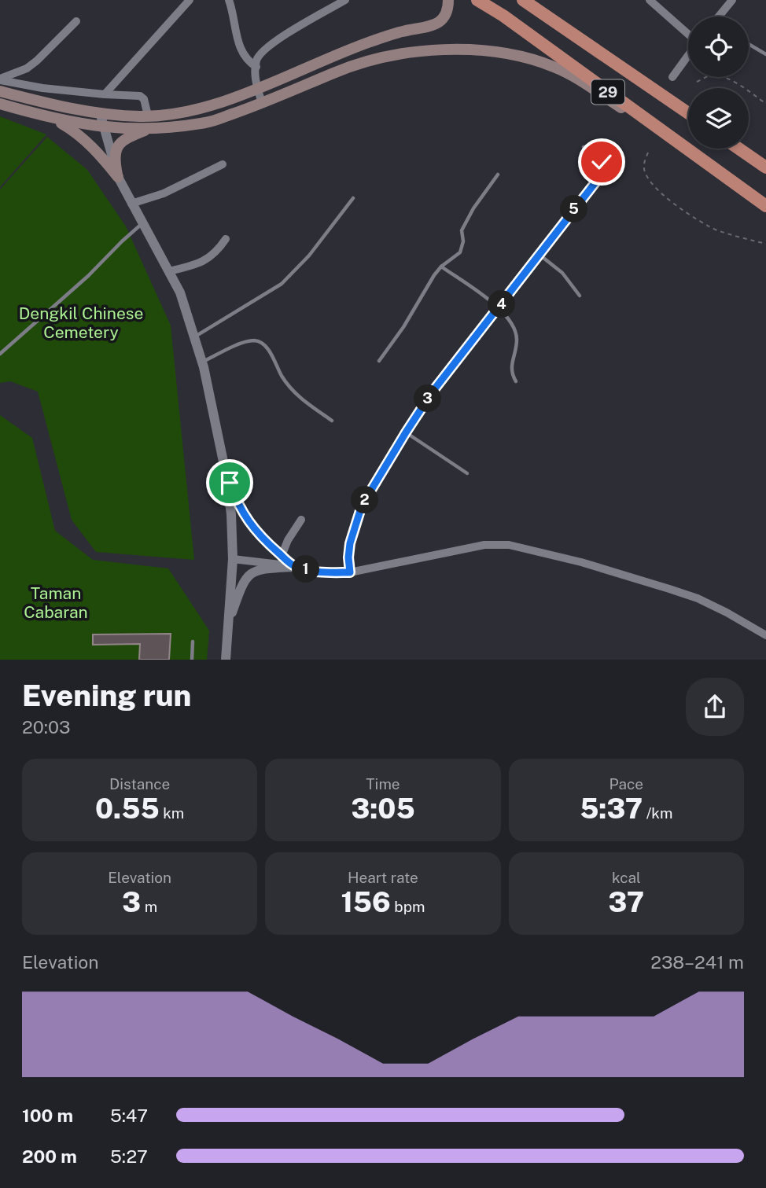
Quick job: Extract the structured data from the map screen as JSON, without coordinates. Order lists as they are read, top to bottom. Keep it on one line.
{"streets":{"highway":["29"]},"parks":["Dengkil Chinese Cemetery","Taman Cabaran"],"page":{"pins":["5","4","3","2","1"],"heading":["Evening run","20:03"],"stats":[["Distance","0.55 km"],["Time","3:05"],["Pace","5:37 /km"],["Elevation","3 m"],["Heart rate","156 bpm"],["kcal","37"]],"chart":["Elevation","238–241 m"],"list":[{"name":"100 m","note":"5:47"},{"name":"200 m","note":"5:27"}]}}
